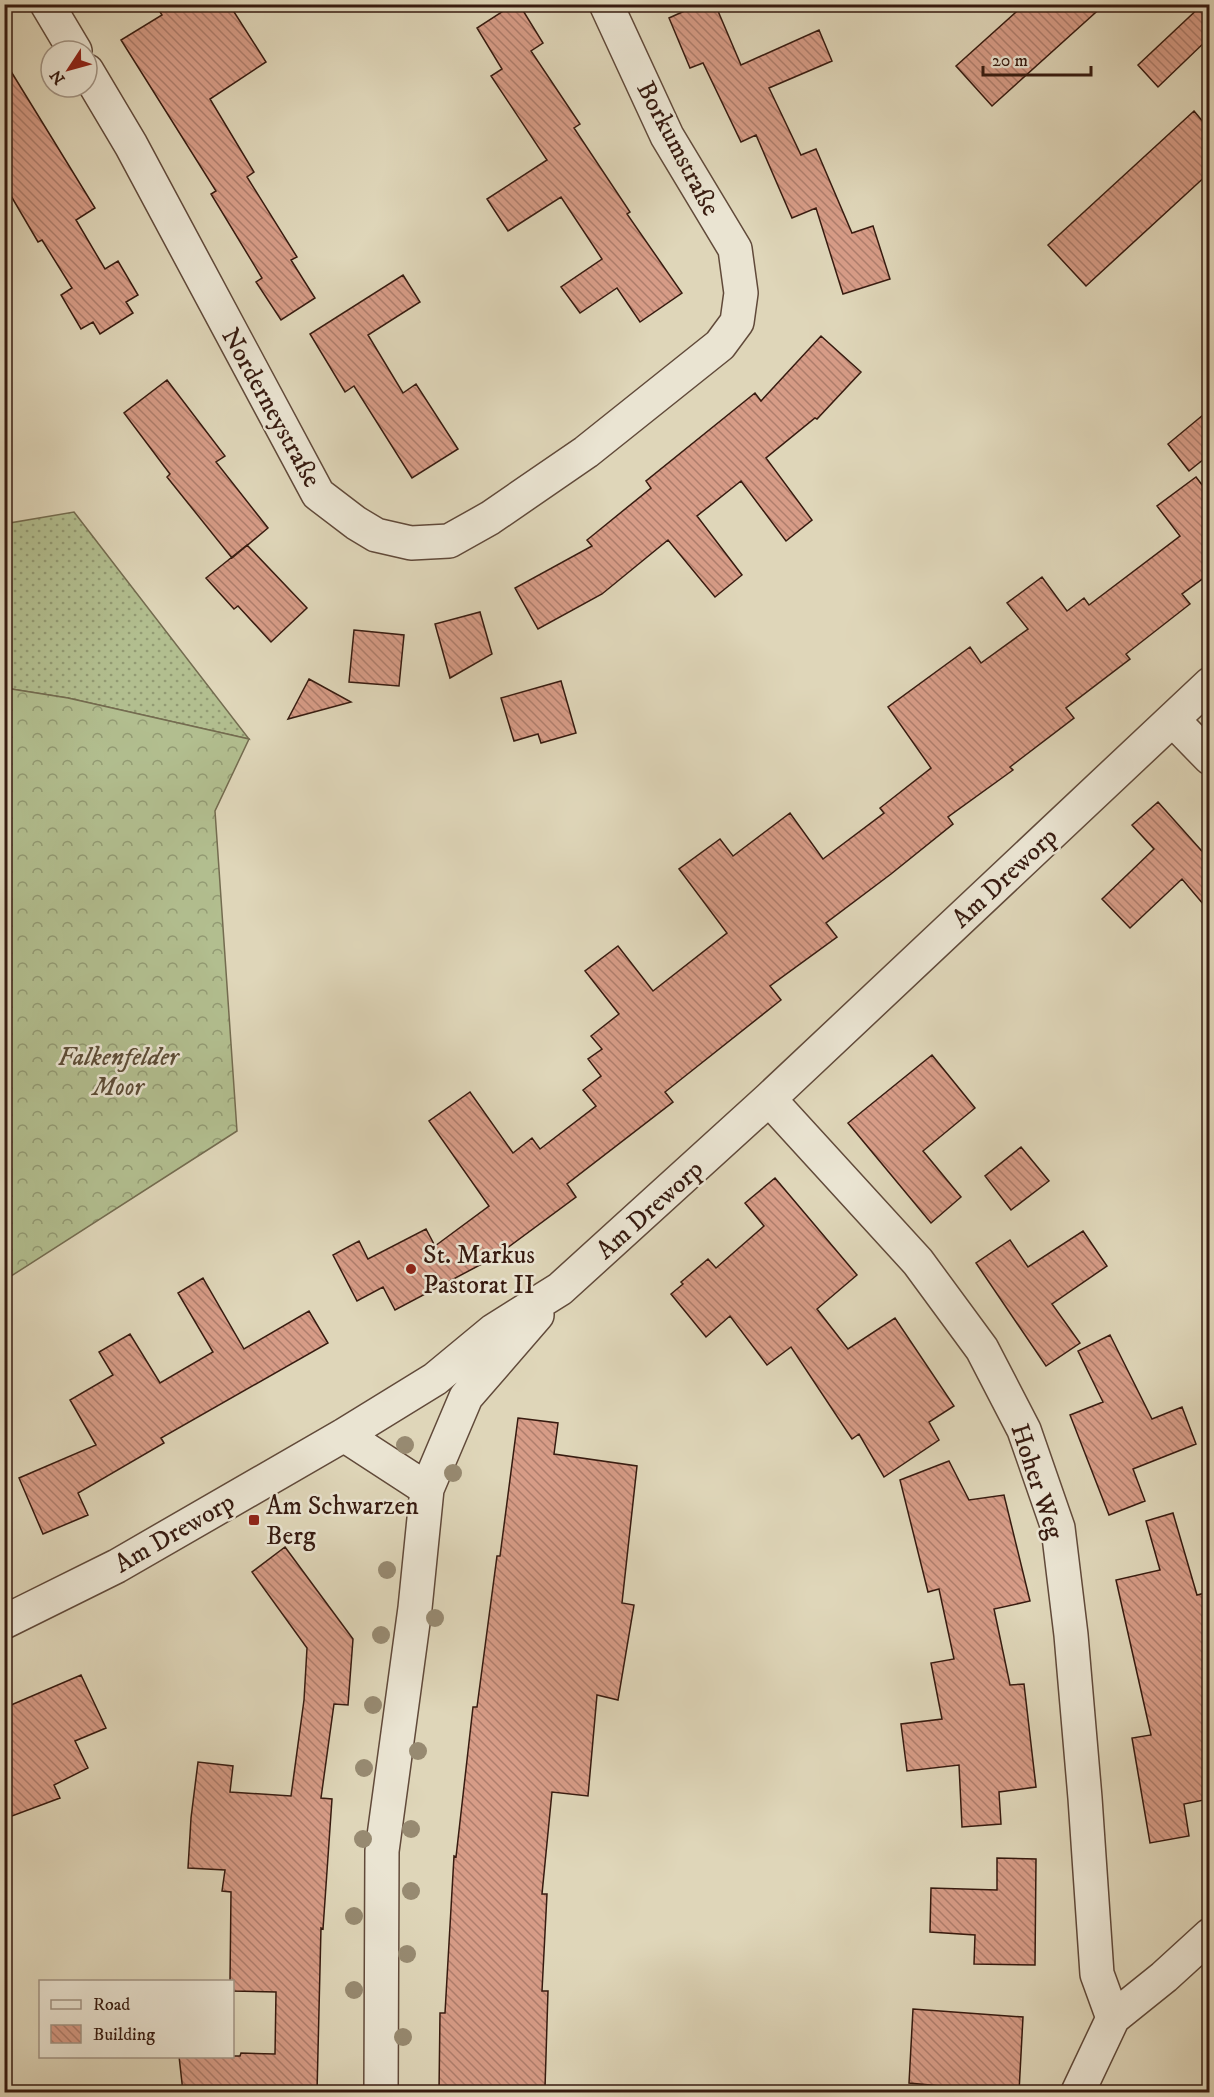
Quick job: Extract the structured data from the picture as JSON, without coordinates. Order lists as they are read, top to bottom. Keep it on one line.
{"streets":{"street":["Borkumstraße","Norderneystraße","Am Dreworp","Hoher Weg"]},"crossings":[["Borkumstraße","Norderneystraße"],["Am Dreworp","Hoher Weg"]],"parks":["Falkenfelder Moor"],"places":{"other":["St. Markus Pastorat II"],"transit":["Am Schwarzen Berg"]},"legend":["Road","Building"],"scale_bar":"20 m","north":"bottom left"}
